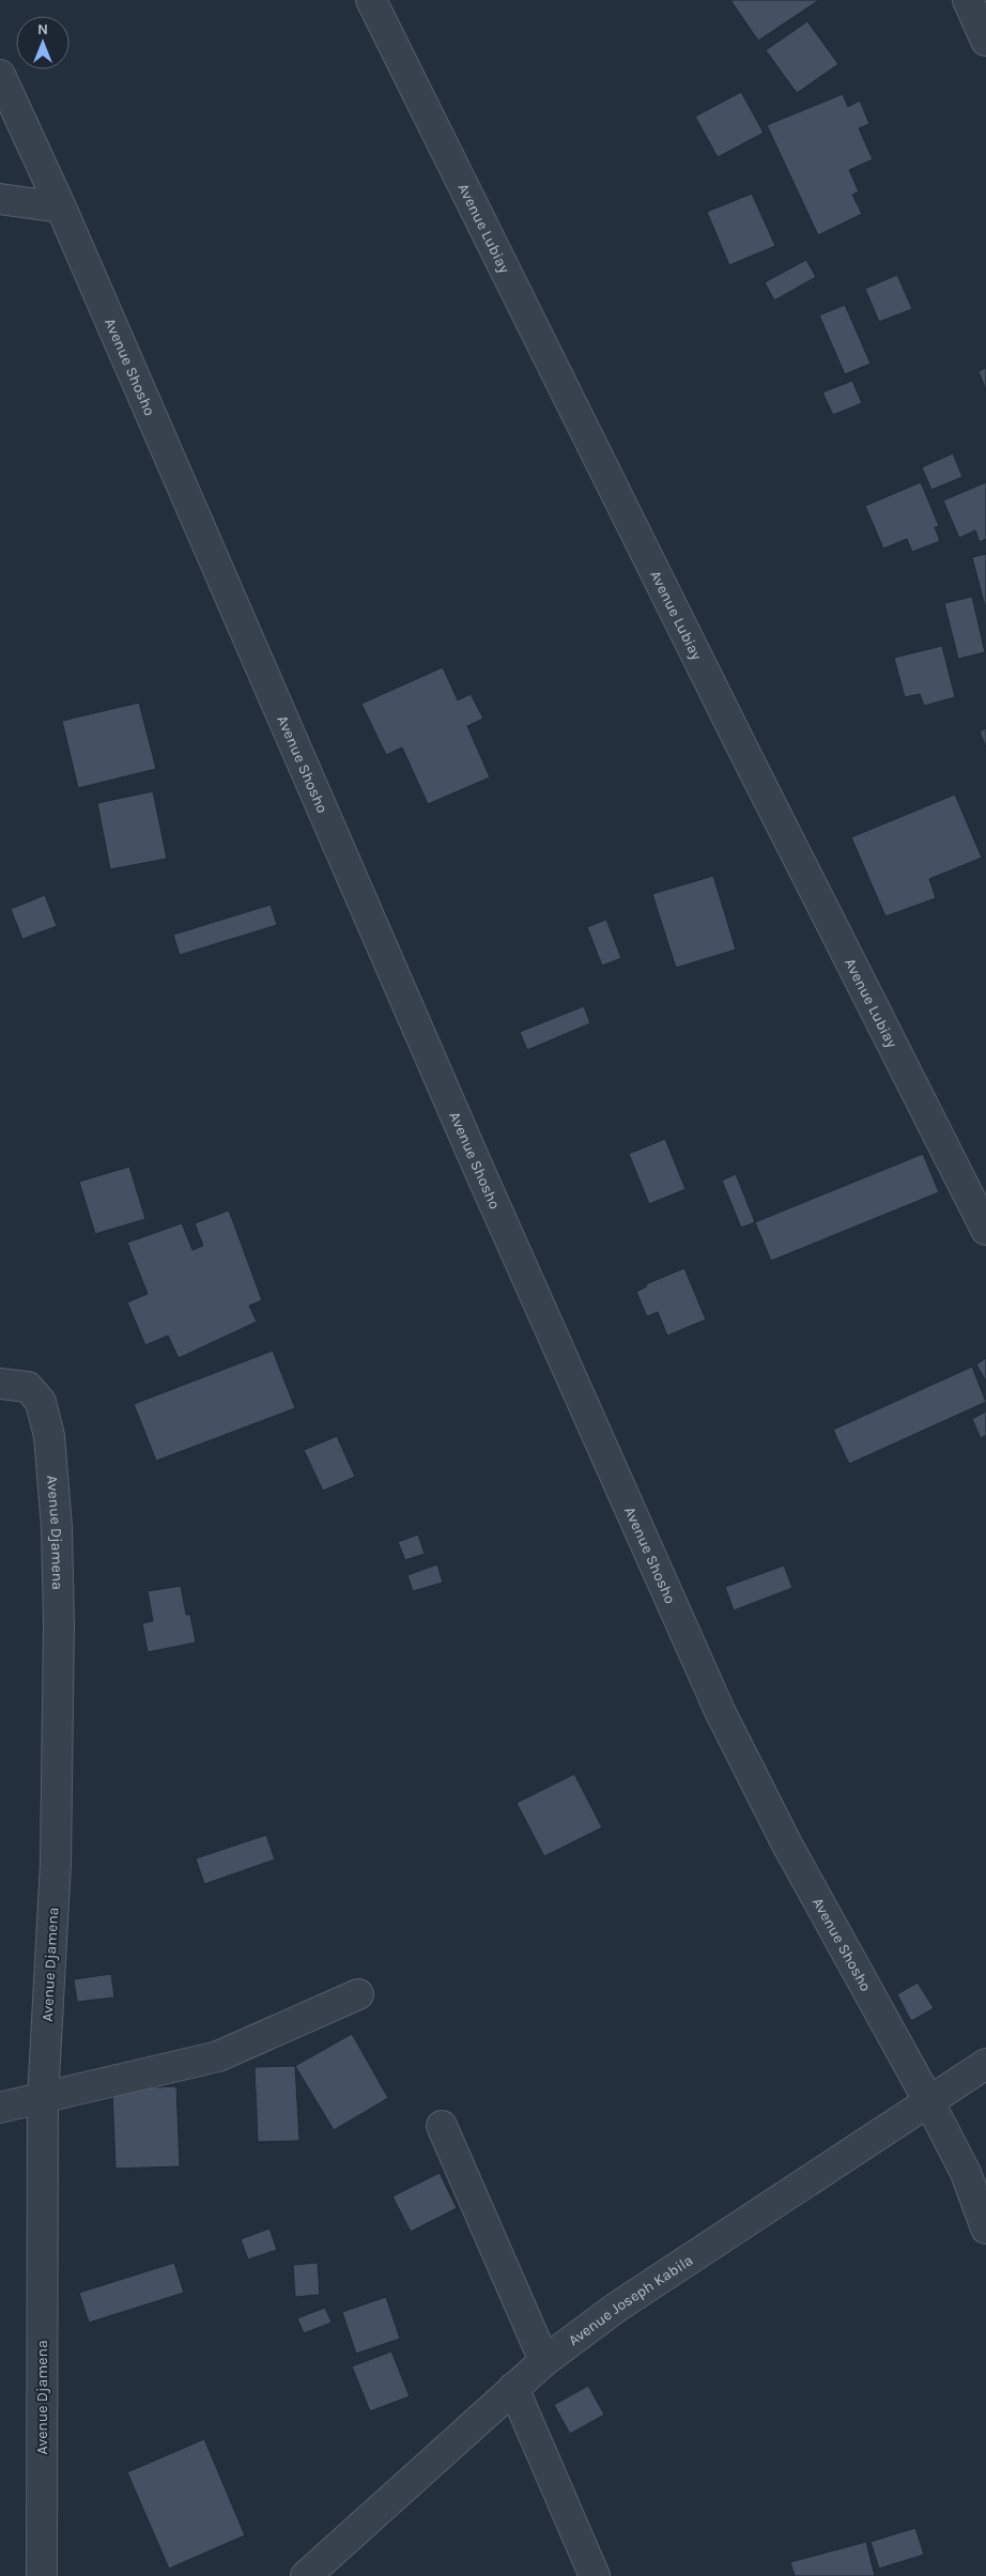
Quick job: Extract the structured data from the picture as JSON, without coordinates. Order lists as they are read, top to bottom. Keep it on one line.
{"streets":{"street":["Avenue Lubiay","Avenue Shosho","Avenue Djamena","Avenue Joseph Kabila"]},"crossings":[["Avenue Shosho","Avenue Joseph Kabila"]],"north":"top"}
